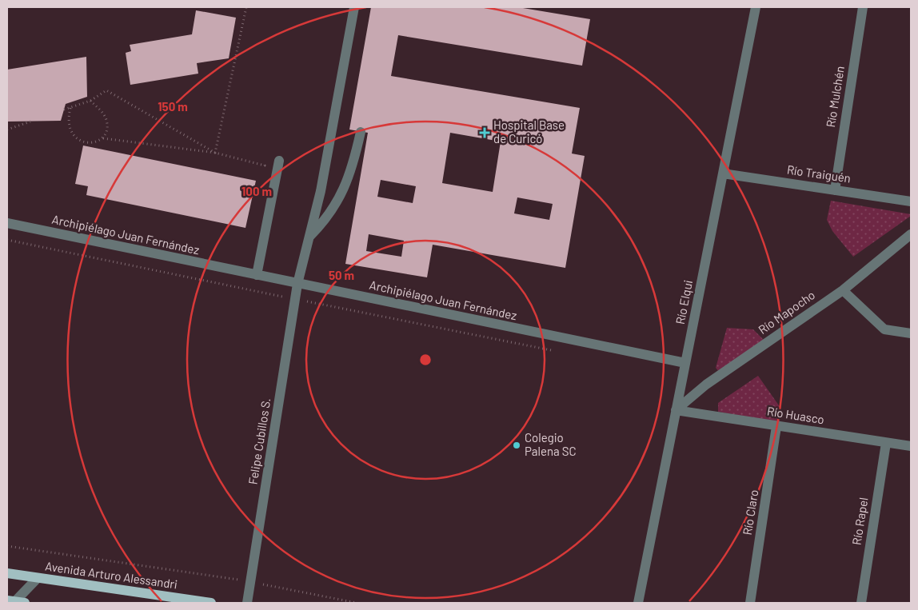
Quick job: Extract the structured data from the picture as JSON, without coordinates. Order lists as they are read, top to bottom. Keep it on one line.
{"streets":{"main road":["Avenida Arturo Alessandri"],"street":["Río Mulchén","Río Traiguén","Archipiélago Juan Fernández","Río Elqui","Río Mapocho","Río Huasco","Felipe Cubillos S.","Río Claro","Río Rapel"]},"crossings":[["Río Mulchén","Río Traiguén"],["Río Traiguén","Río Elqui"],["Archipiélago Juan Fernández","Río Elqui"],["Archipiélago Juan Fernández","Felipe Cubillos S."],["Río Elqui","Río Mapocho"],["Río Elqui","Río Huasco"],["Río Mapocho","Río Huasco"],["Río Huasco","Río Claro"],["Río Huasco","Río Rapel"]],"places":{"health":["Hospital Base de Curicó"],"other":["Colegio Palena SC"]},"rings":["150 m","100 m","50 m"]}
